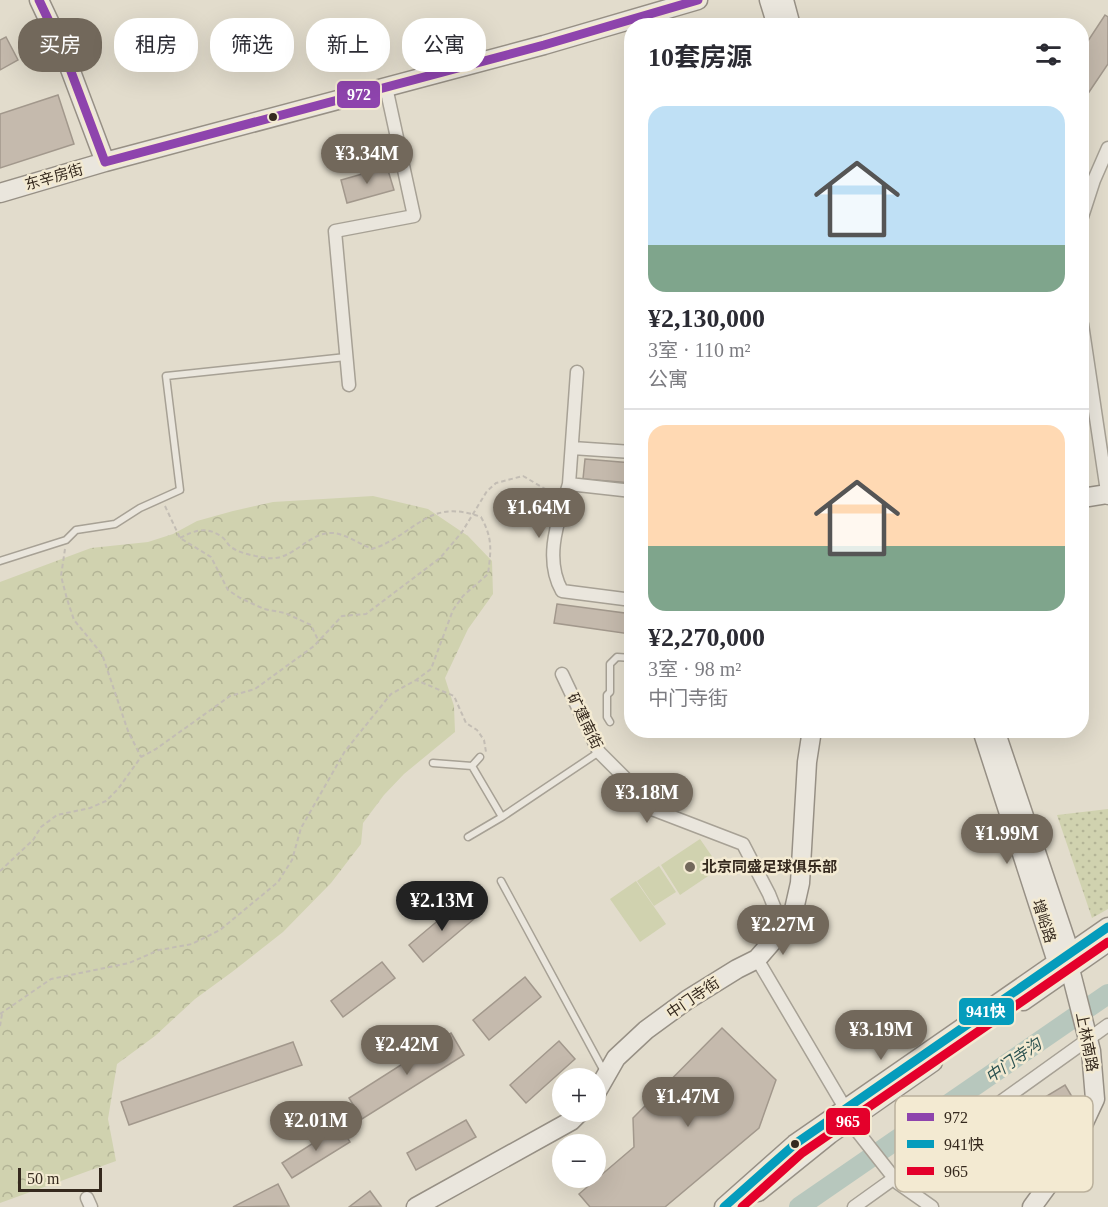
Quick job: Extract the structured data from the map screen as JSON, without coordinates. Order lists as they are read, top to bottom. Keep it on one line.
{"streets":{"street":["东辛房街","矿建南街","增峪路","中门寺街","上林南路"]},"crossings":[["矿建南街","中门寺街"],["增峪路","上林南路"]],"water":["中门寺沟"],"places":["北京同盛足球俱乐部"],"lines":["transit line 972","transit line 941快","transit line 965"],"legend":["972","941快","965"],"scale_bar":"50 m","page":{"chip":["买房","租房","筛选","新上","公寓"],"heading":"10套房源","list":[{"name":"¥2,130,000","note":"3室 · 110 m² · 公寓"},{"name":"¥2,270,000","note":"3室 · 98 m² · 中门寺街"}],"price":["¥3.34M","¥1.64M","¥3.18M","¥1.99M","¥2.13M","¥2.27M","¥3.19M","¥2.42M","¥1.47M","¥2.01M"],"map_buttons":["+","−"],"scale":"50 m"}}
